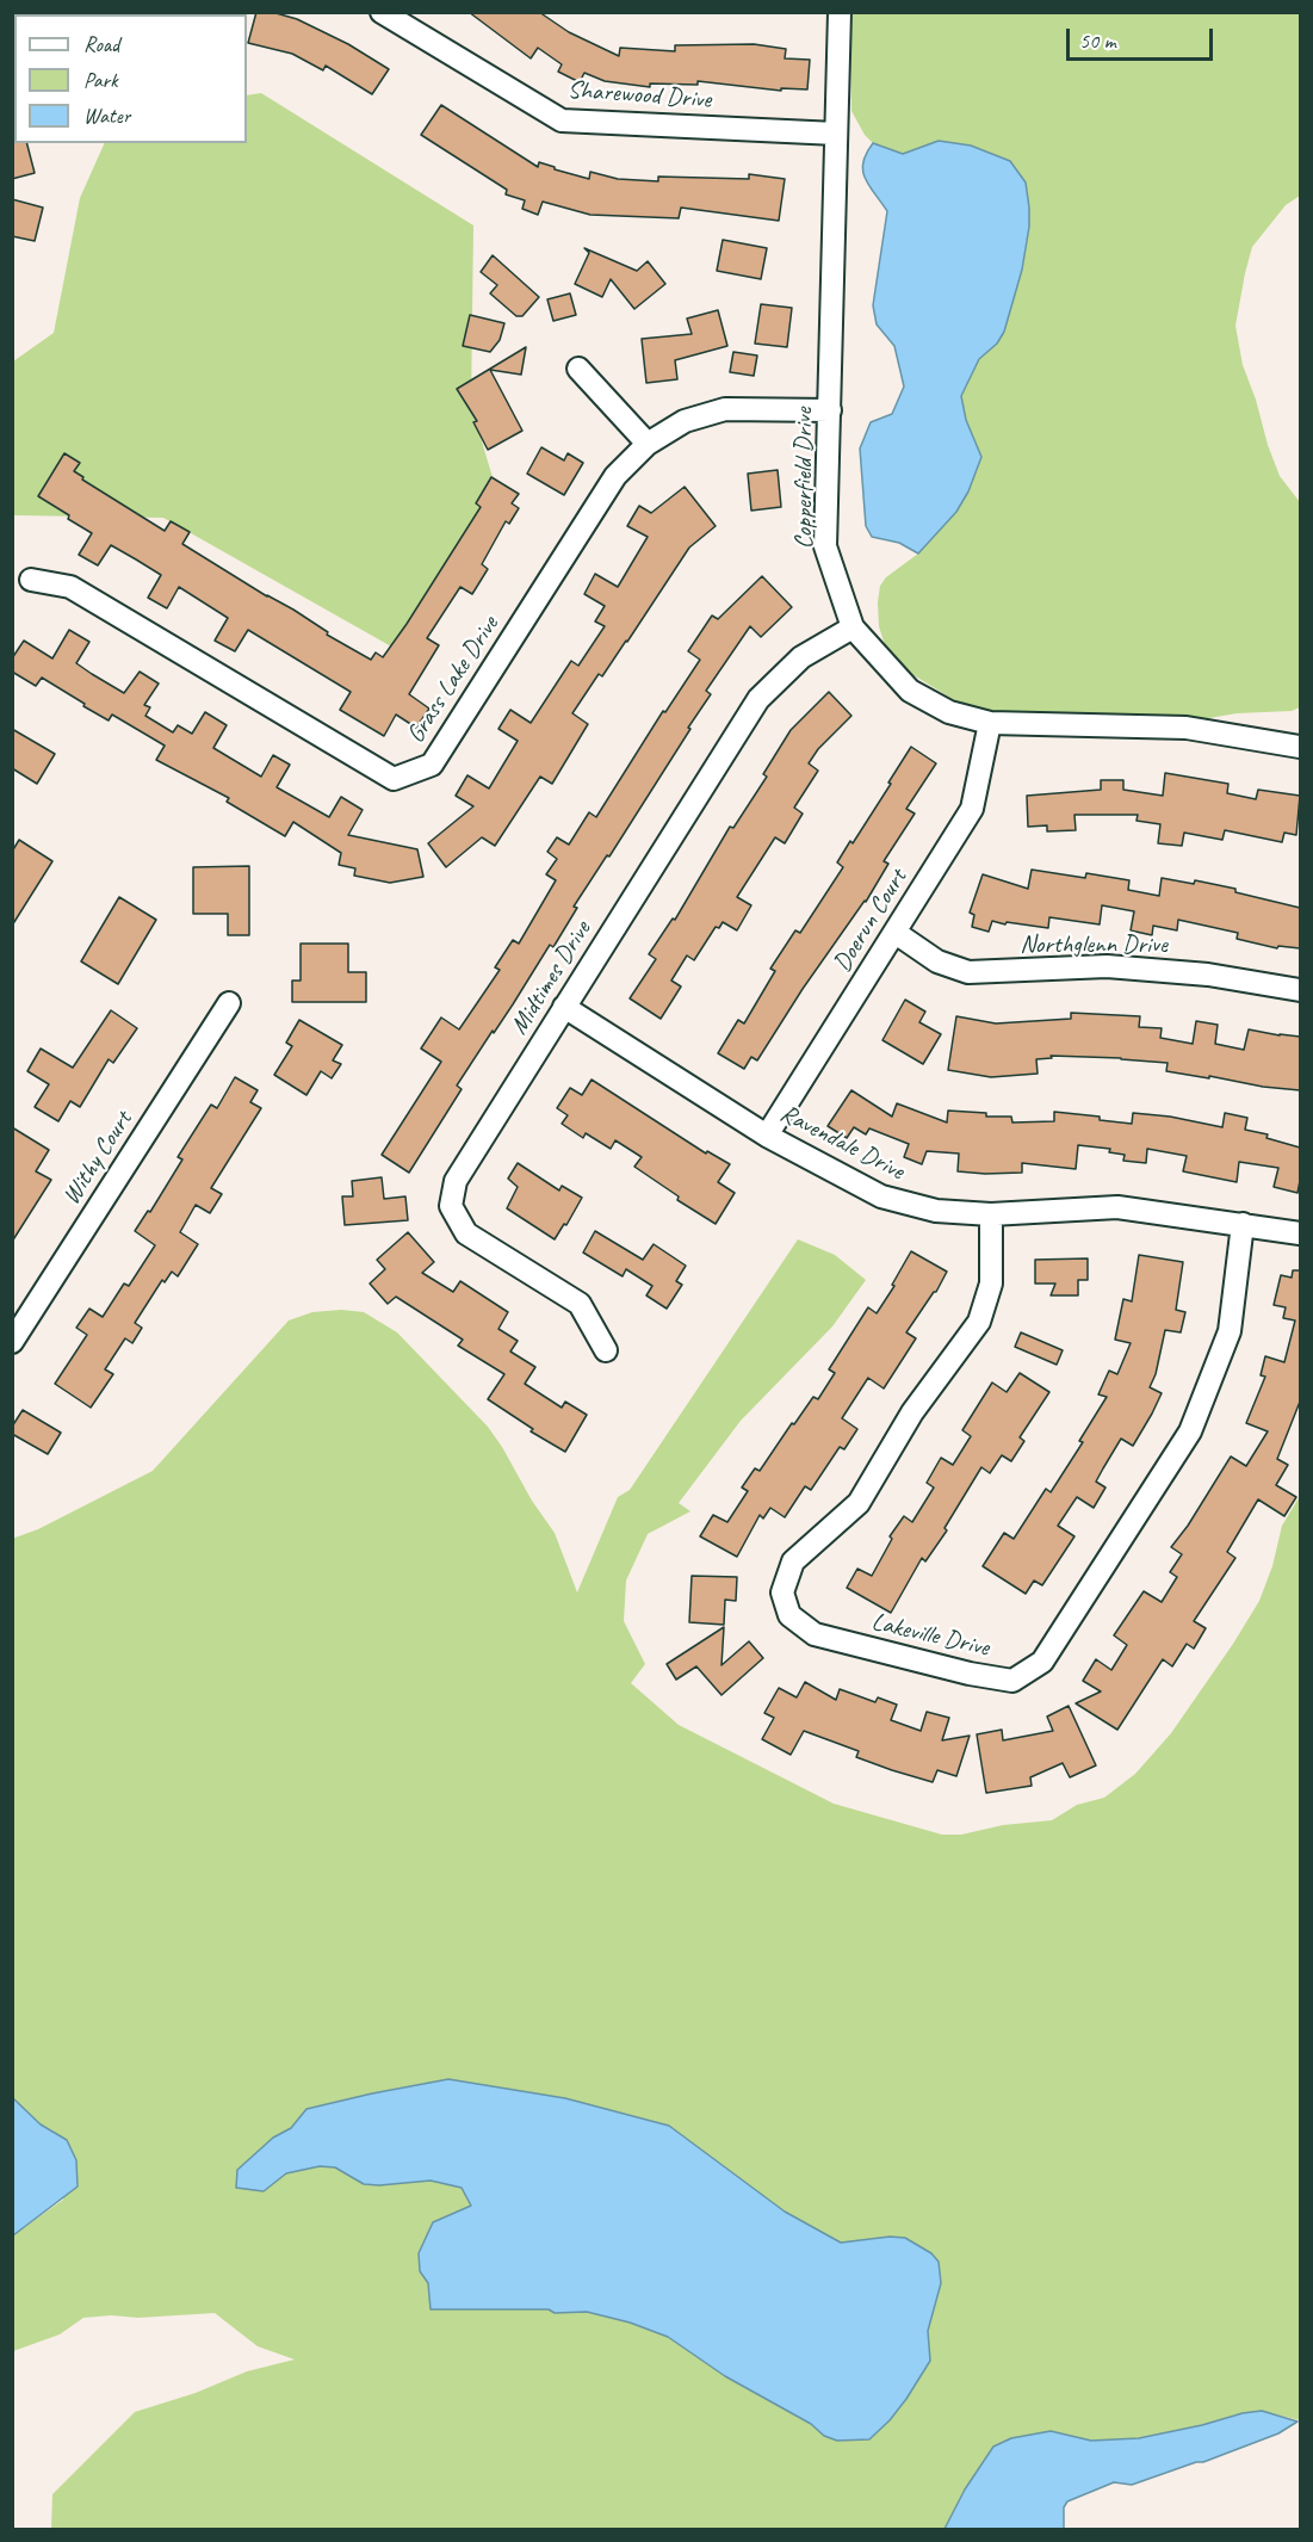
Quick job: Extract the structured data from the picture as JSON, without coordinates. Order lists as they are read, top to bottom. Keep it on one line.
{"streets":{"street":["Sharewood Drive","Copperfield Drive","Grass Lake Drive","Doerun Court","Northglenn Drive","Midtimes Drive","Ravendale Drive","Withy Court","Lakeville Drive"]},"crossings":[["Sharewood Drive","Copperfield Drive"],["Copperfield Drive","Grass Lake Drive"],["Copperfield Drive","Doerun Court"],["Copperfield Drive","Midtimes Drive"],["Doerun Court","Northglenn Drive"],["Doerun Court","Ravendale Drive"],["Midtimes Drive","Ravendale Drive"],["Ravendale Drive","Lakeville Drive"]],"legend":["Road","Park","Water"],"scale_bar":"50 m"}
